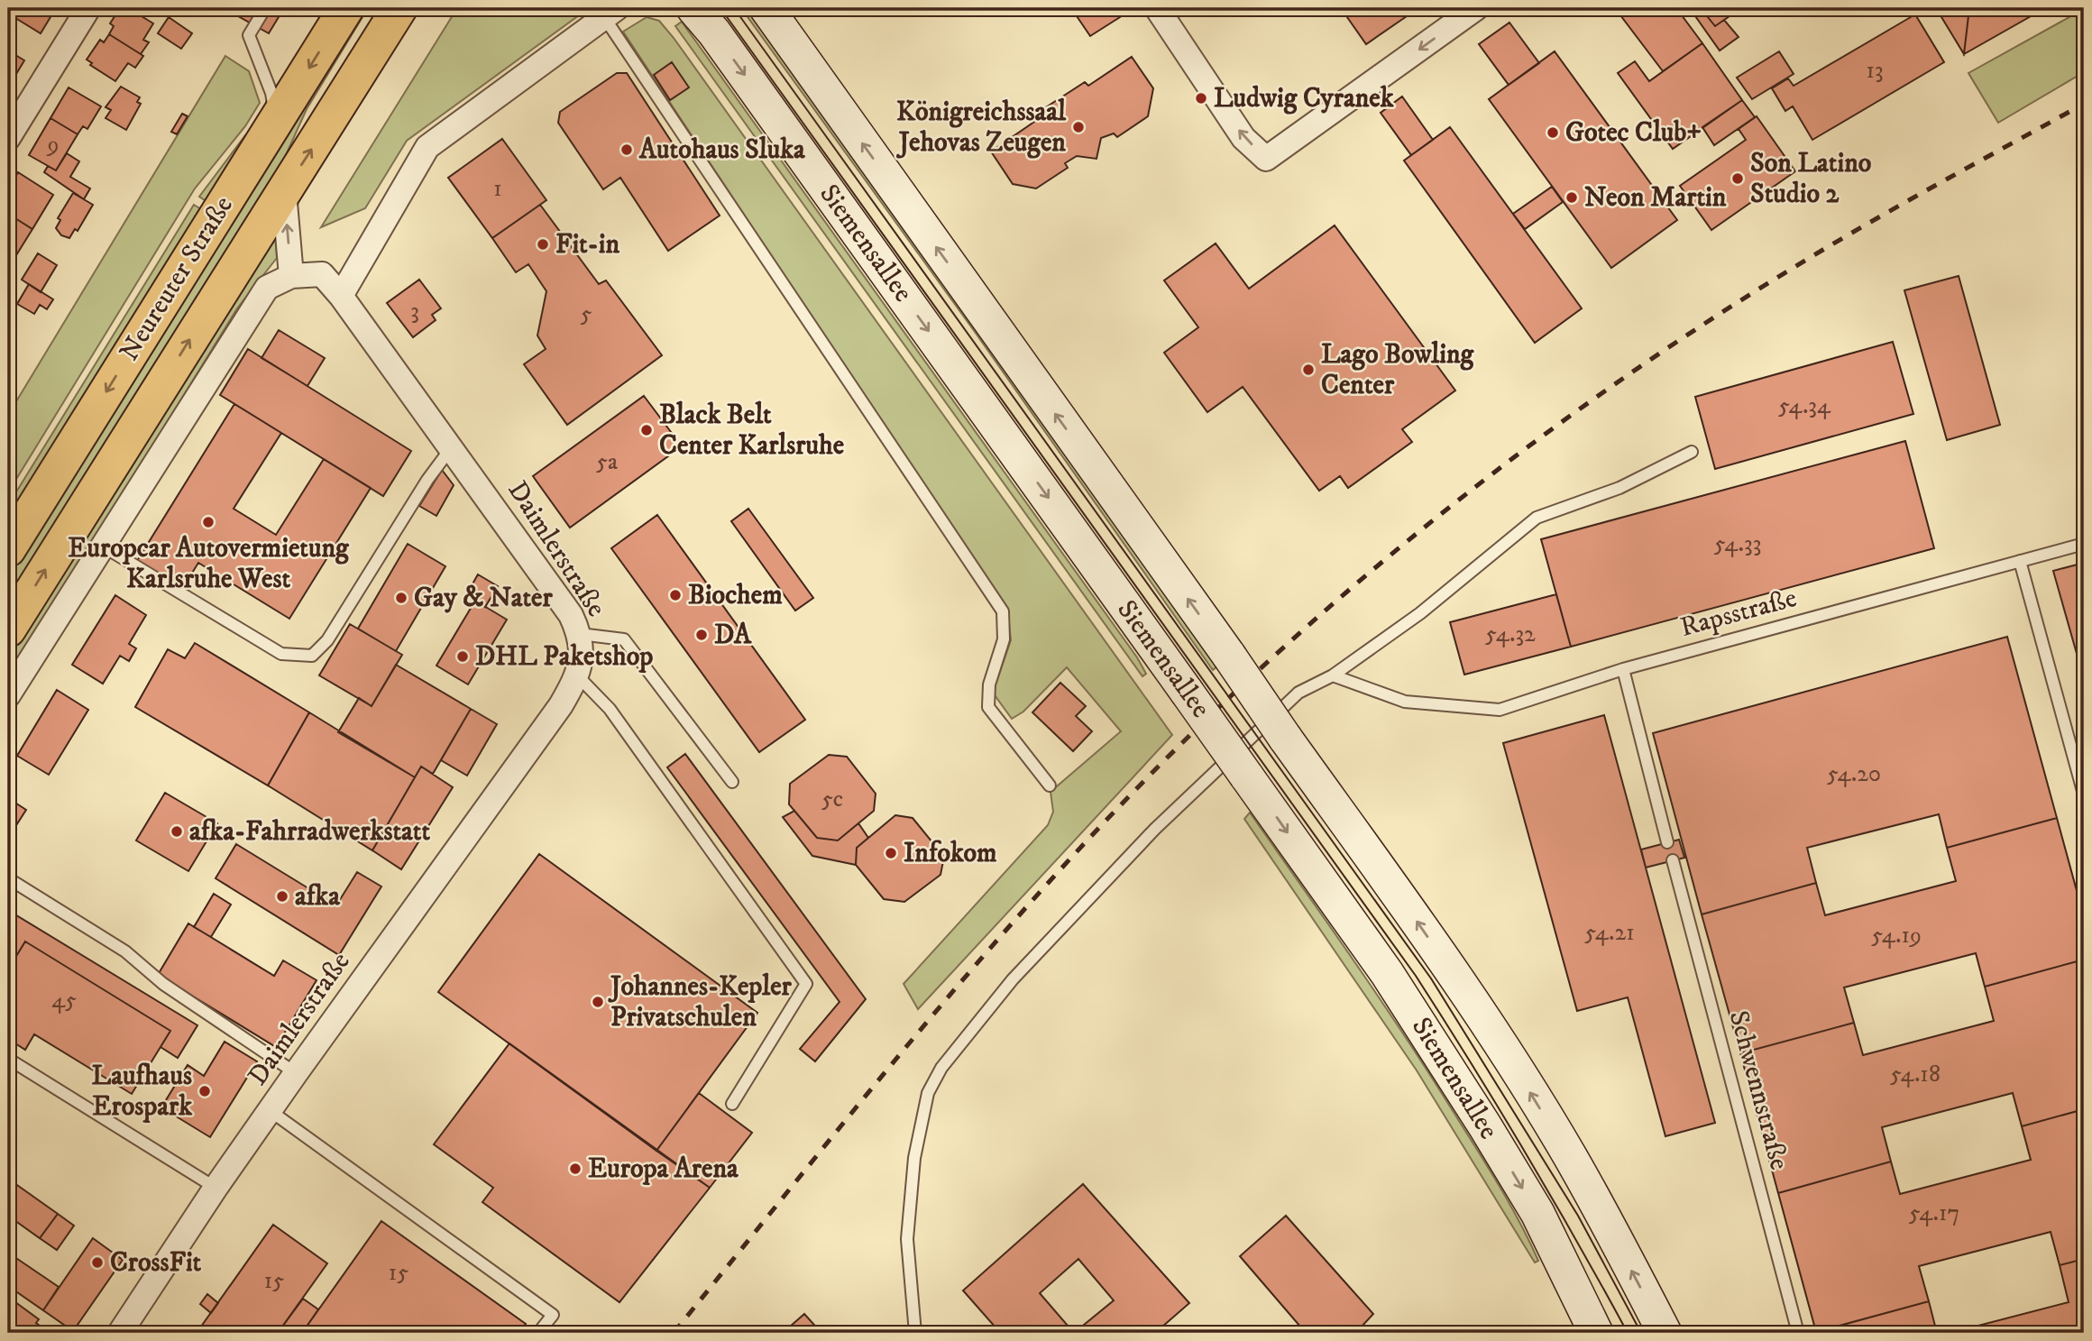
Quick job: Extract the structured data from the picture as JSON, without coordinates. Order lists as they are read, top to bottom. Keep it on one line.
{"streets":{"main road":["Siemensallee","Neureuter Straße"],"street":["Daimlerstraße"],"lane":["Rapsstraße","Schwennstraße"]},"places":["Ludwig Cyranek","Königreichssaal Jehovas Zeugen","Gotec Club+","Autohaus Sluka","Son Latino Studio 2","Neon Martin","Fit-in","Lago Bowling Center","Black Belt Center Karlsruhe","Europcar Autovermietung Karlsruhe West","Biochem","Gay & Nater","DA","DHL Paketshop","afka-Fahrradwerkstatt","Infokom","afka","Johannes-Kepler Privatschulen","Laufhaus Erospark","Europa Arena","CrossFit"],"house_numbers":["13","9","1","3","5","54.34","5a","54.33","54.32","54.20","5c","54.21","54.19","45","54.18","54.17","15","15"]}
